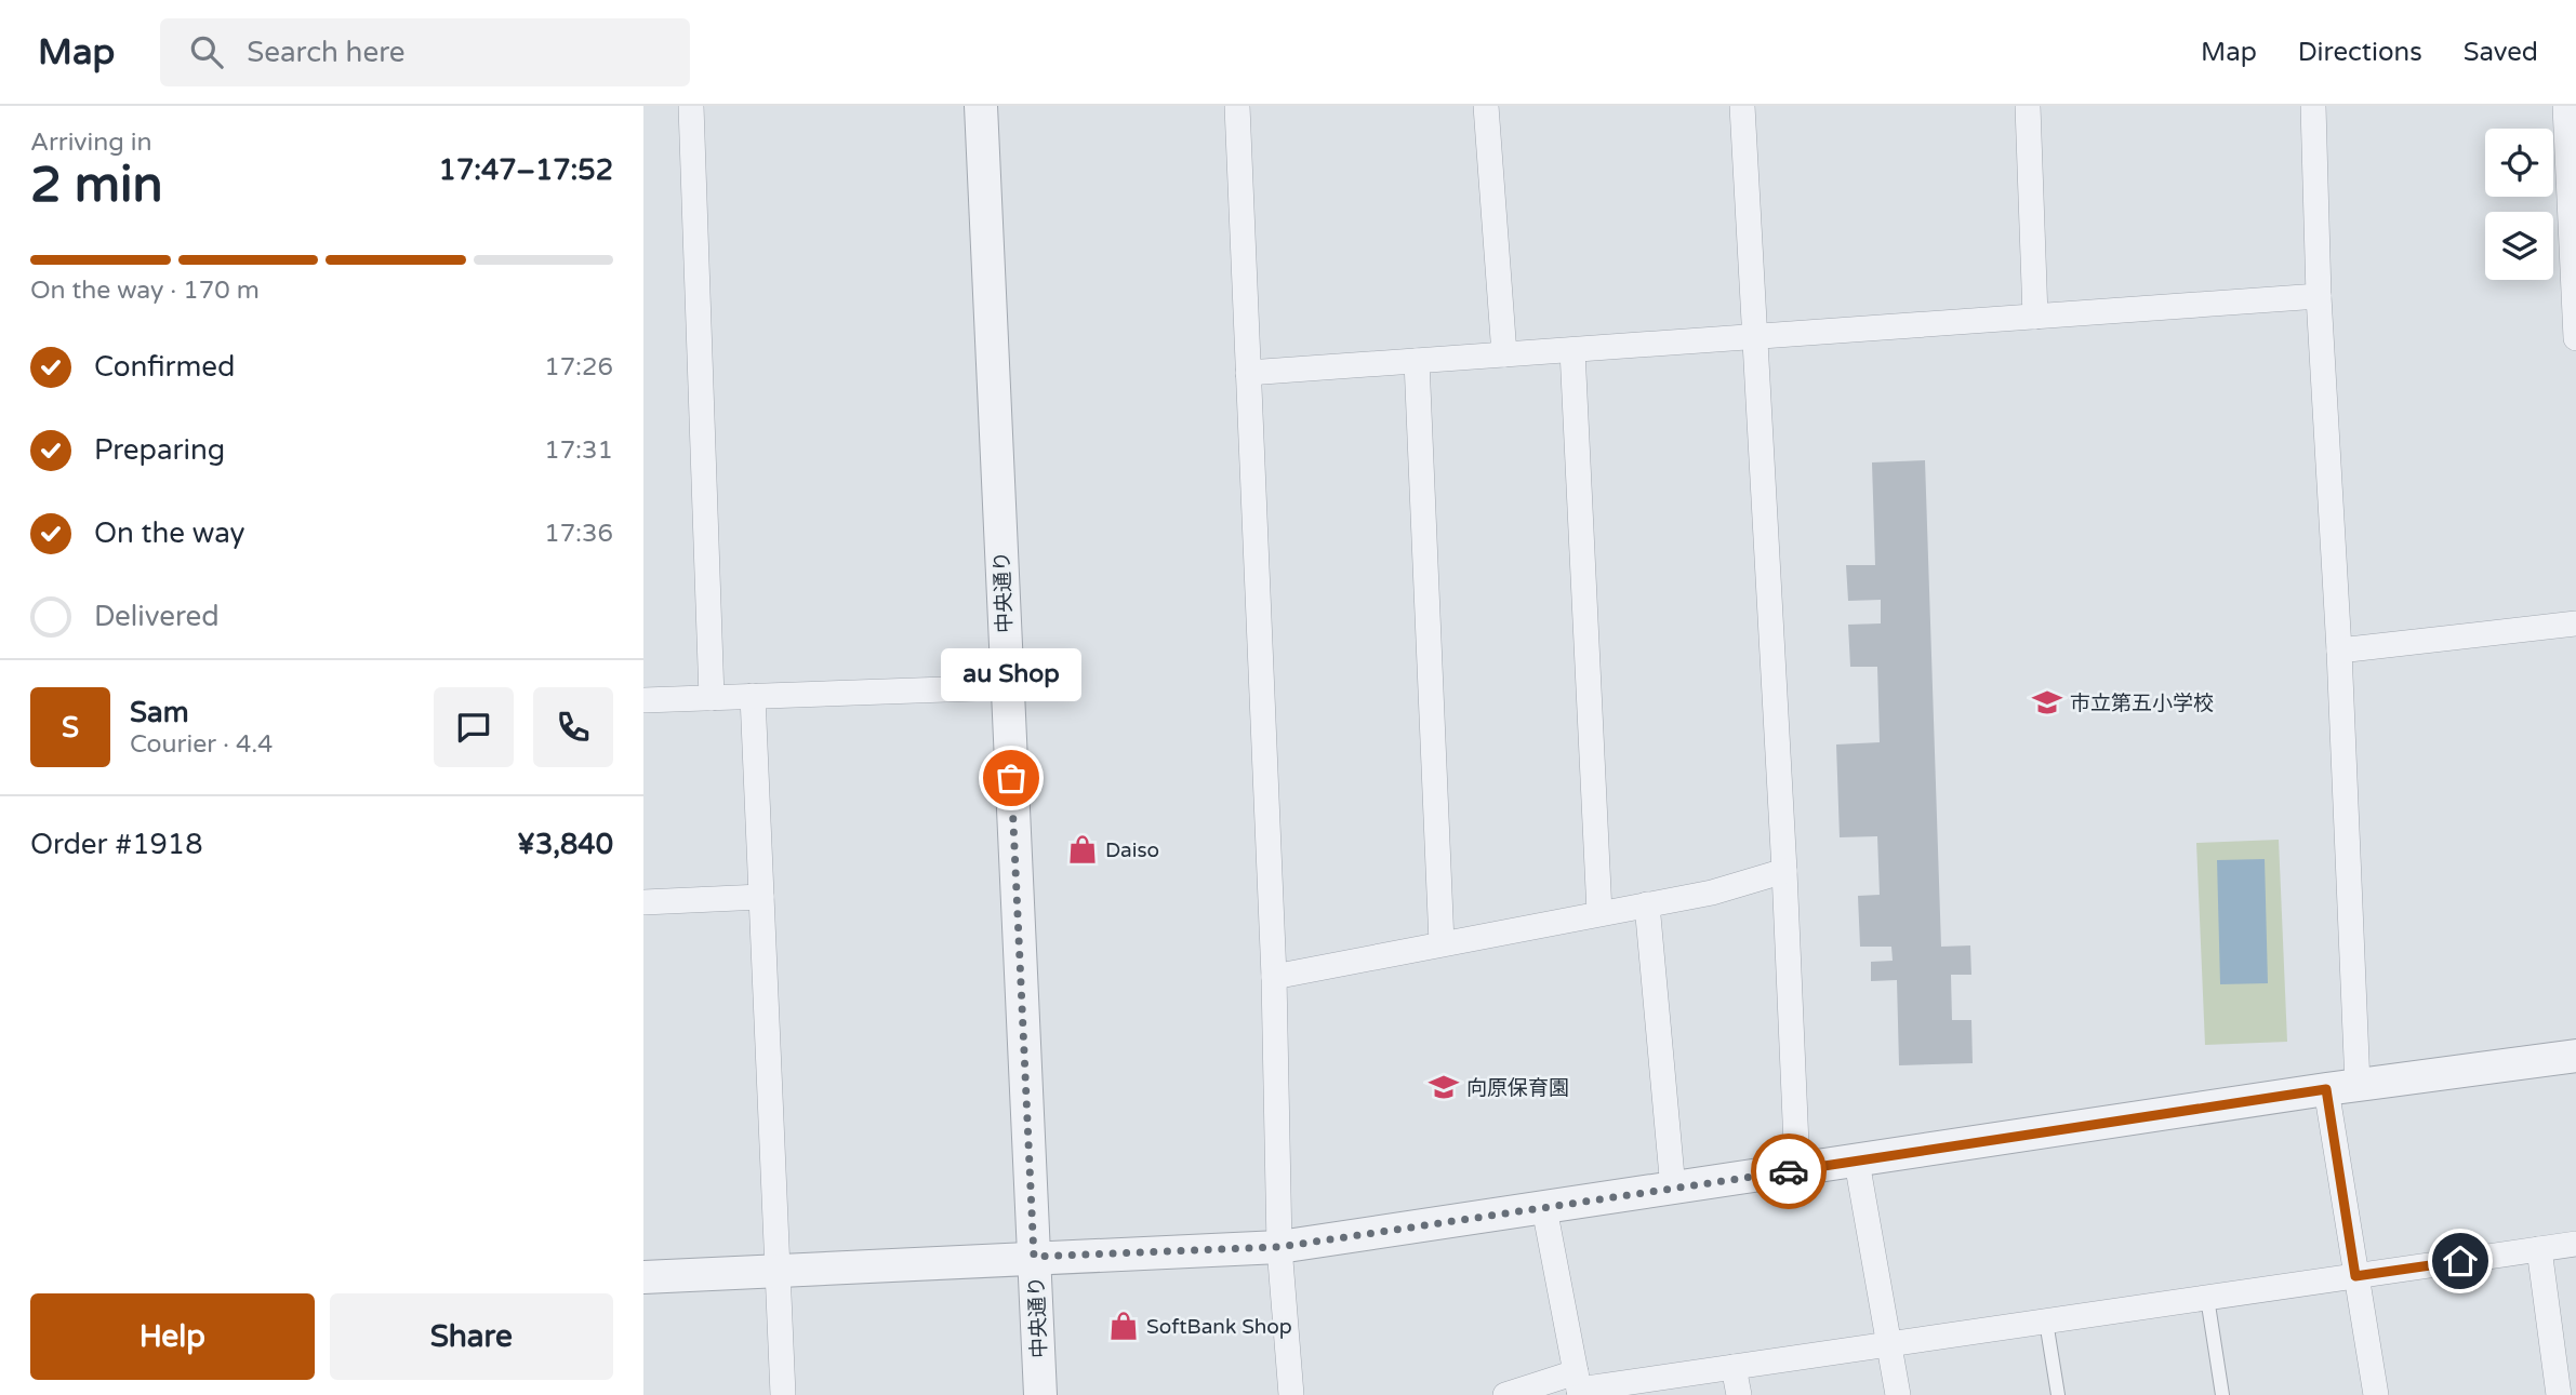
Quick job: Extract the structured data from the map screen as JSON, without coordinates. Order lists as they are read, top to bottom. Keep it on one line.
{"streets":{"street":["中央通り"]},"places":{"school or university":["市立第五小学校","向原保育園"],"other":["au Shop"],"shop":["Daiso","SoftBank Shop"]},"page":{"header":"Map","search":"Search here","nav":["Map","Directions","Saved"],"heading":["2 min","Arriving in","17:47–17:52"],"panel":["Sam","Courier · 4.4","Order #1918","¥3,840"],"bar":"On the way · 170 m","list":[["Confirmed","17:26"],["Preparing","17:31"],["On the way","17:36"],"Delivered"],"bubble":"au Shop","round":"S","buttons":["Help","Share"]}}
